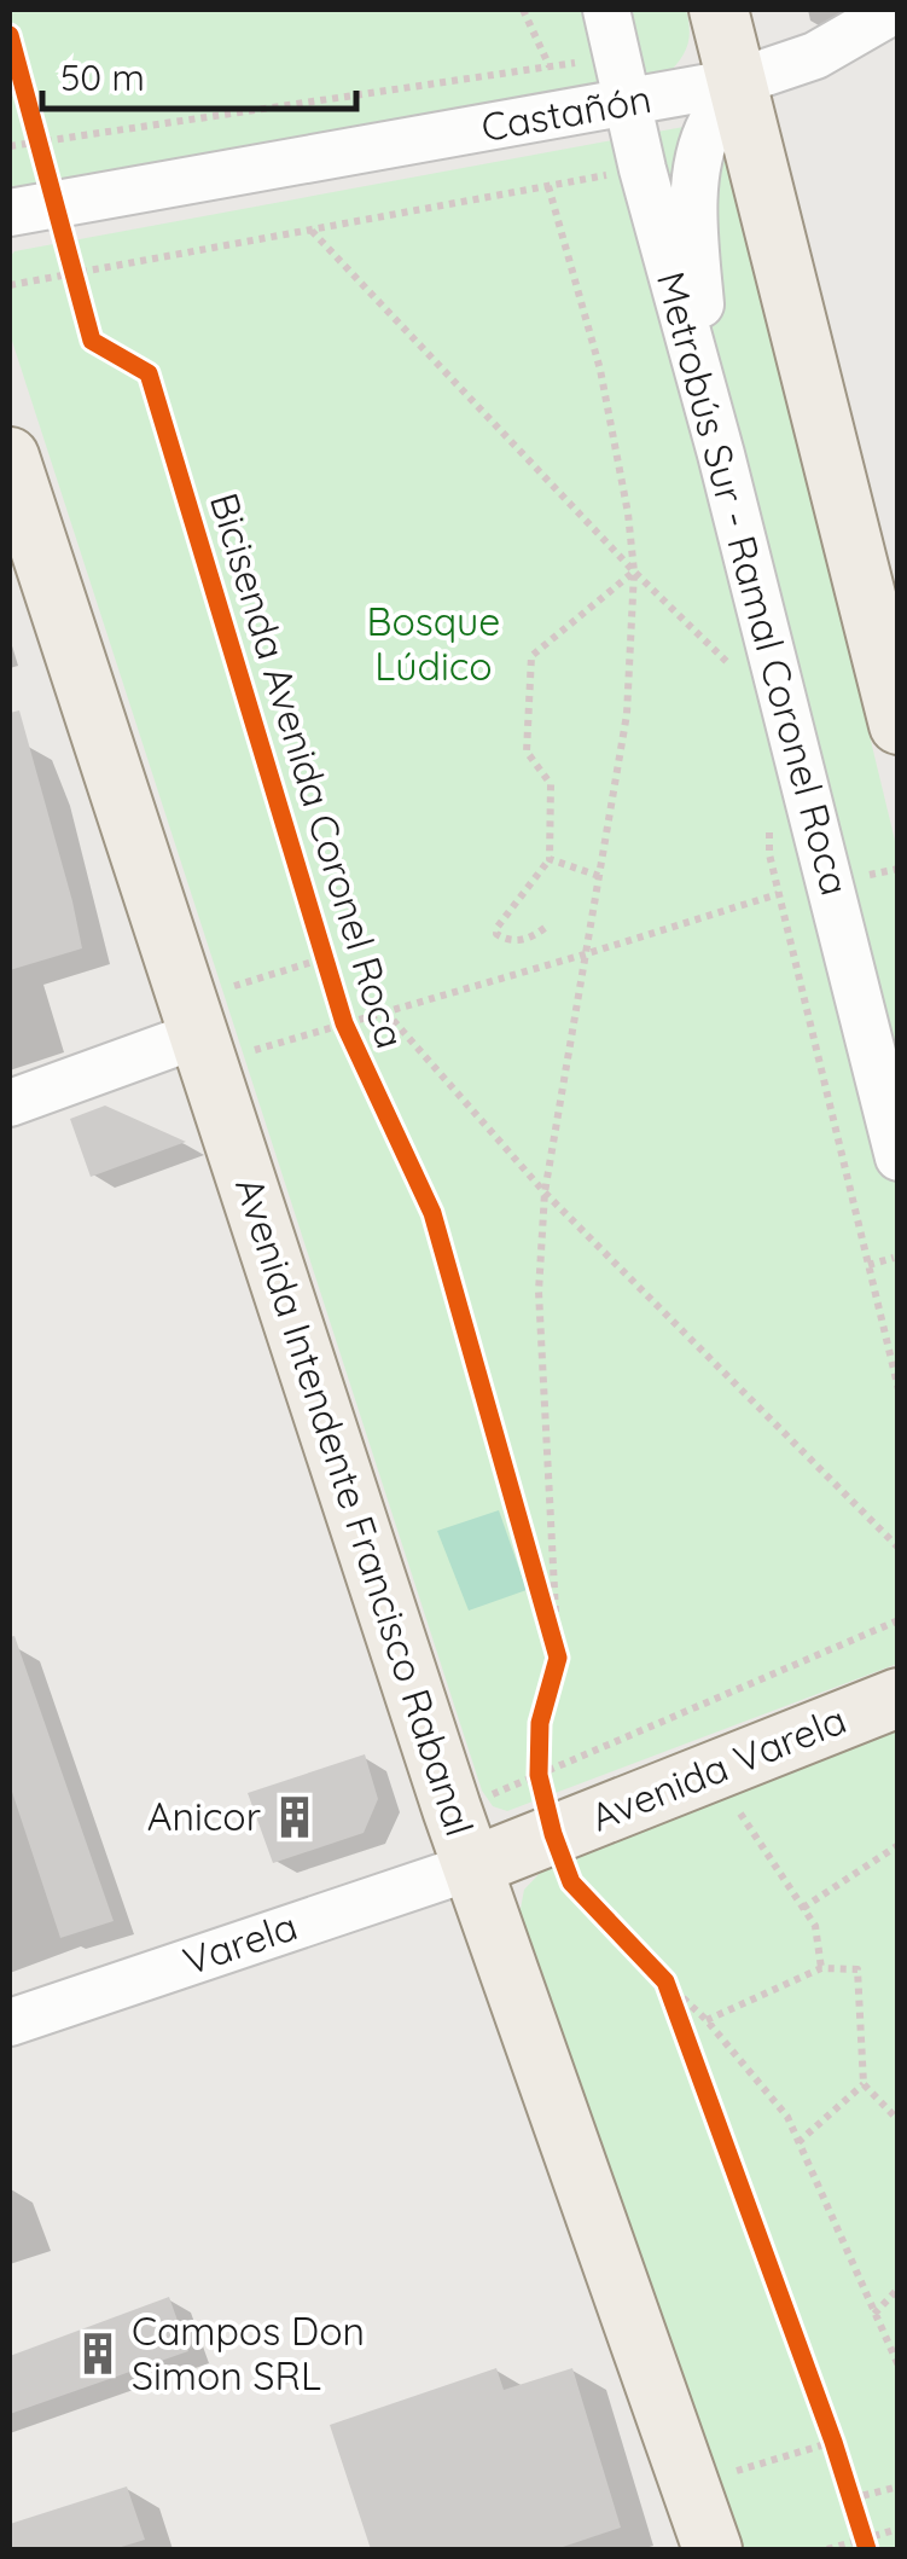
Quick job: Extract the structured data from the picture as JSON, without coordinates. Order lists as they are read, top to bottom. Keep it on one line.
{"streets":{"main road":["Avenida Intendente Francisco Rabanal","Avenida Varela"],"street":["Castañón","Metrobús Sur - Ramal Coronel Roca","Varela"],"cycle path":["Bicisenda Avenida Coronel Roca"]},"crossings":[["Castañón","Metrobús Sur - Ramal Coronel Roca"],["Avenida Intendente Francisco Rabanal","Avenida Varela"],["Avenida Intendente Francisco Rabanal","Varela"],["Avenida Varela","Varela"]],"parks":["Bosque Lúdico"],"places":{"building":["Anicor","Campos Don Simon SRL"]},"scale_bar":"50 m"}
